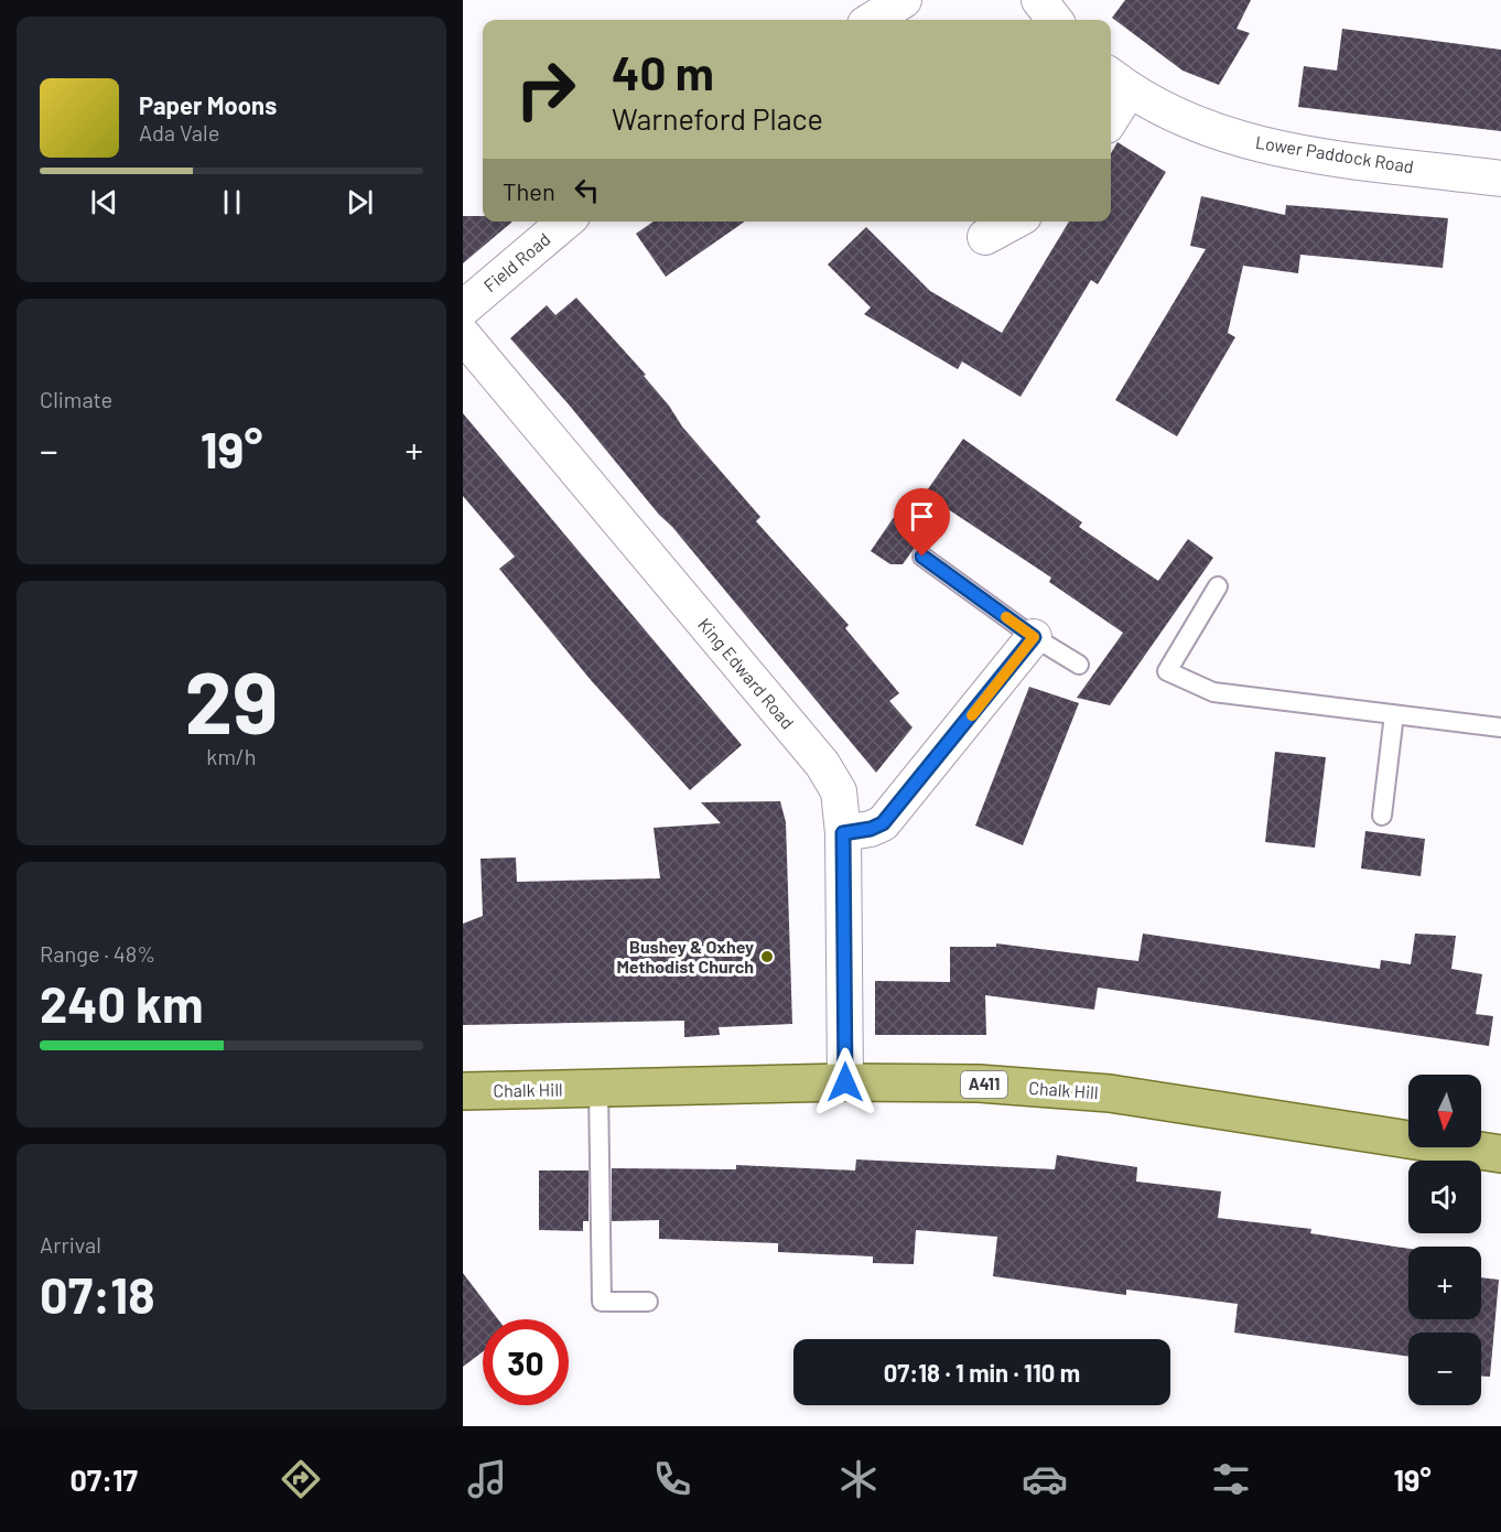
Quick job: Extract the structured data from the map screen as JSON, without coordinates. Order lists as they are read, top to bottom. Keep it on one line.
{"streets":{"main road":["A411","Chalk Hill"],"street":["Lower Paddock Road","Field Road","King Edward Road"]},"crossings":[["King Edward Road","Chalk Hill"]],"places":["Bushey & Oxhey Methodist Church"],"north":"bottom","page":{"turn":["40 m","Warneford Place"],"song":["Paper Moons","Ada Vale"],"then":"Then","tile":["Climate",["29","km/h"],["Range · 48%","240 km"],["Arrival","07:18"]],"heat":["−","19°","+"],"map_buttons":["+","−"],"limit":"30","trip":"07:18 · 1 min · 110 m","tabs":["07:17","19°"]}}
